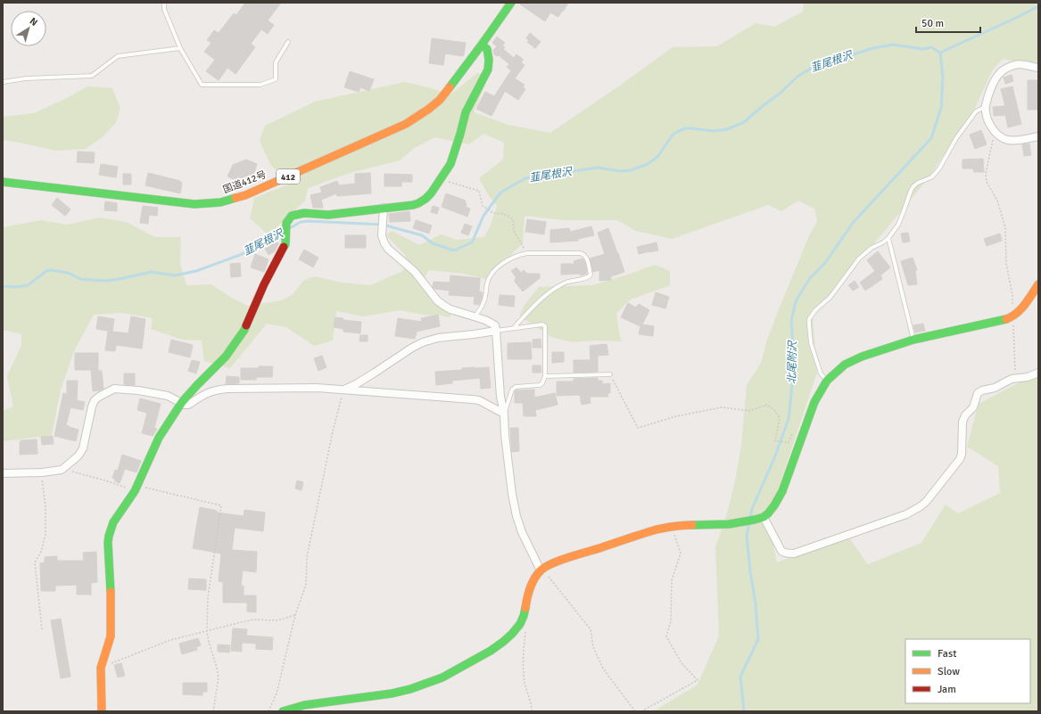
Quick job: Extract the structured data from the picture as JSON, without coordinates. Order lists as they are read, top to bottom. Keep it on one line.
{"streets":{"main road":["412","国道412号"]},"water":["韮尾根沢","北尾附沢"],"legend":["Fast","Slow","Jam"],"scale_bar":"50 m","north":"top right"}
